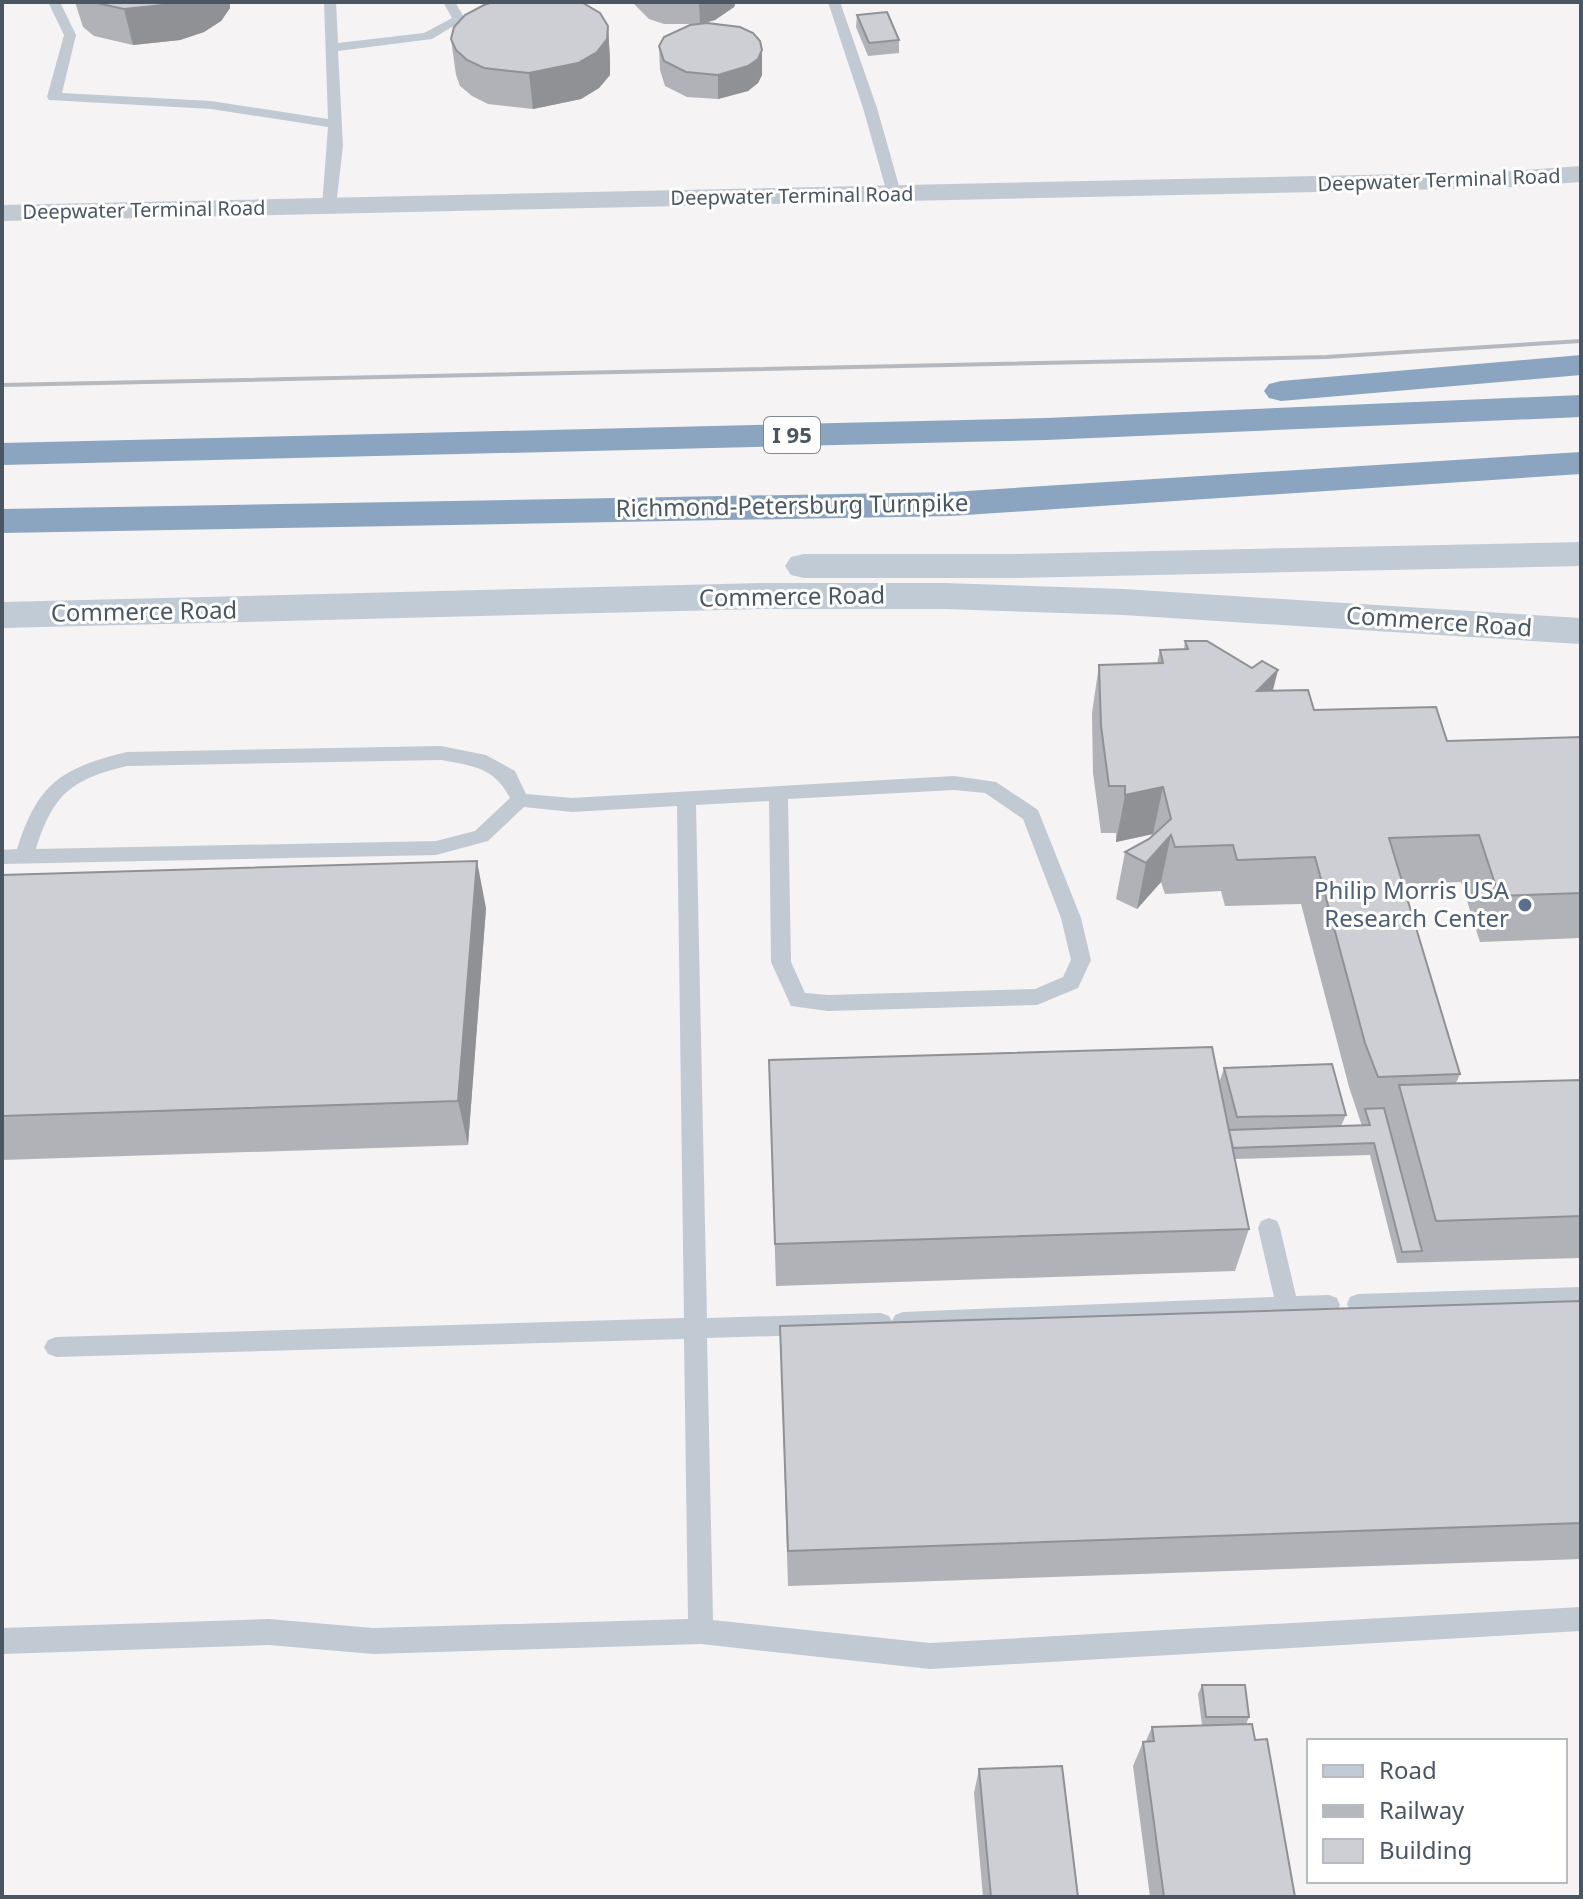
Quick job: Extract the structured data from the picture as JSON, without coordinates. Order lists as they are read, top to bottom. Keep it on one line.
{"streets":{"highway":["I 95","Richmond-Petersburg Turnpike"],"main road":["Commerce Road"],"street":["Deepwater Terminal Road"]},"places":["Philip Morris USA Research Center"],"legend":["Road","Railway","Building"]}
